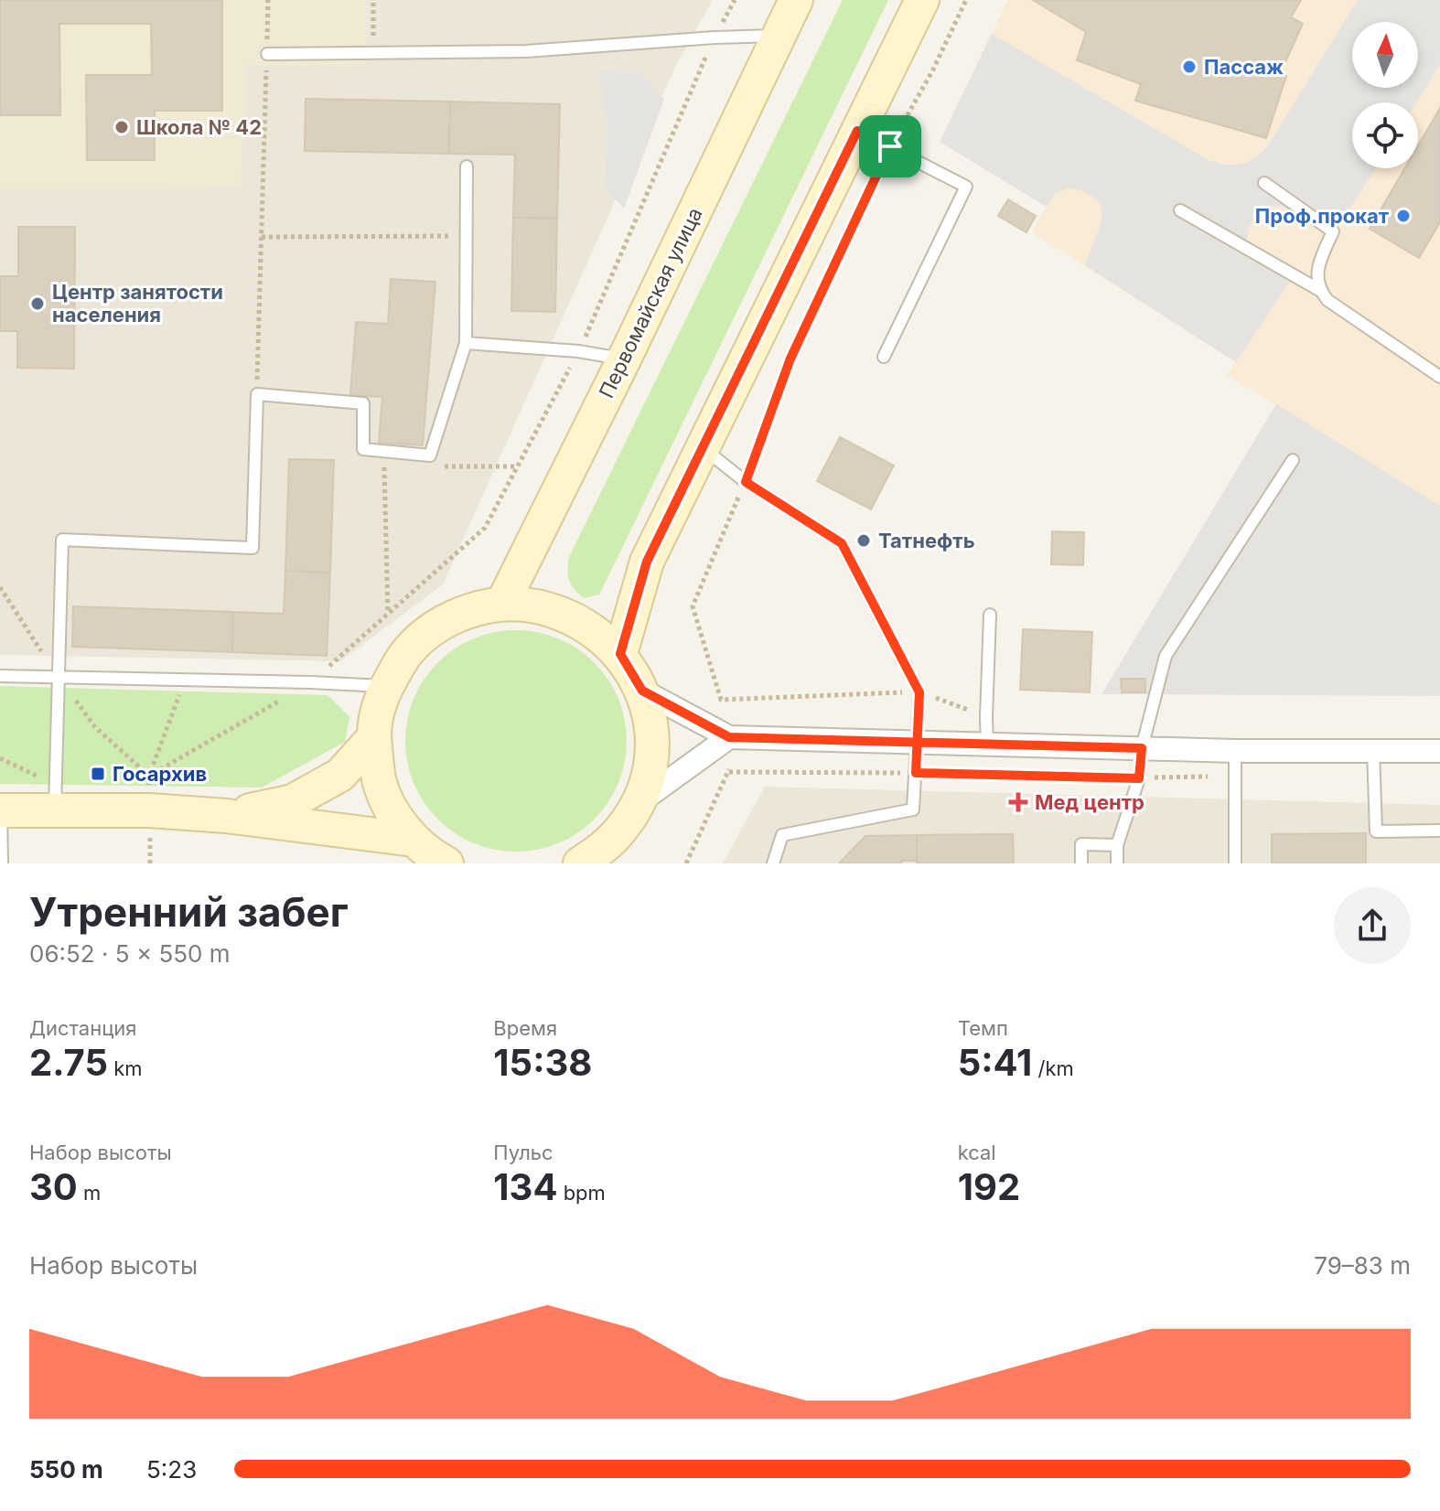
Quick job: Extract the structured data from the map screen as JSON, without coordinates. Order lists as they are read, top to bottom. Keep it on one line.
{"streets":{"main road":["Первомайская улица"]},"places":{"other":["Пассаж","Школа № 42","Проф.прокат","Центр занятости населения","Татнефть"],"transit":["Госархив"],"health":["Мед центр"]},"north":"top","page":{"heading":["Утренний забег","06:52 · 5 × 550 m"],"stats":[["Дистанция","2.75 km"],["Время","15:38"],["Темп","5:41 /km"],["Набор высоты","30 m"],["Пульс","134 bpm"],["kcal","192"]],"chart":["Набор высоты","79–83 m"],"list":[{"name":"550 m","note":"5:23"}]}}
